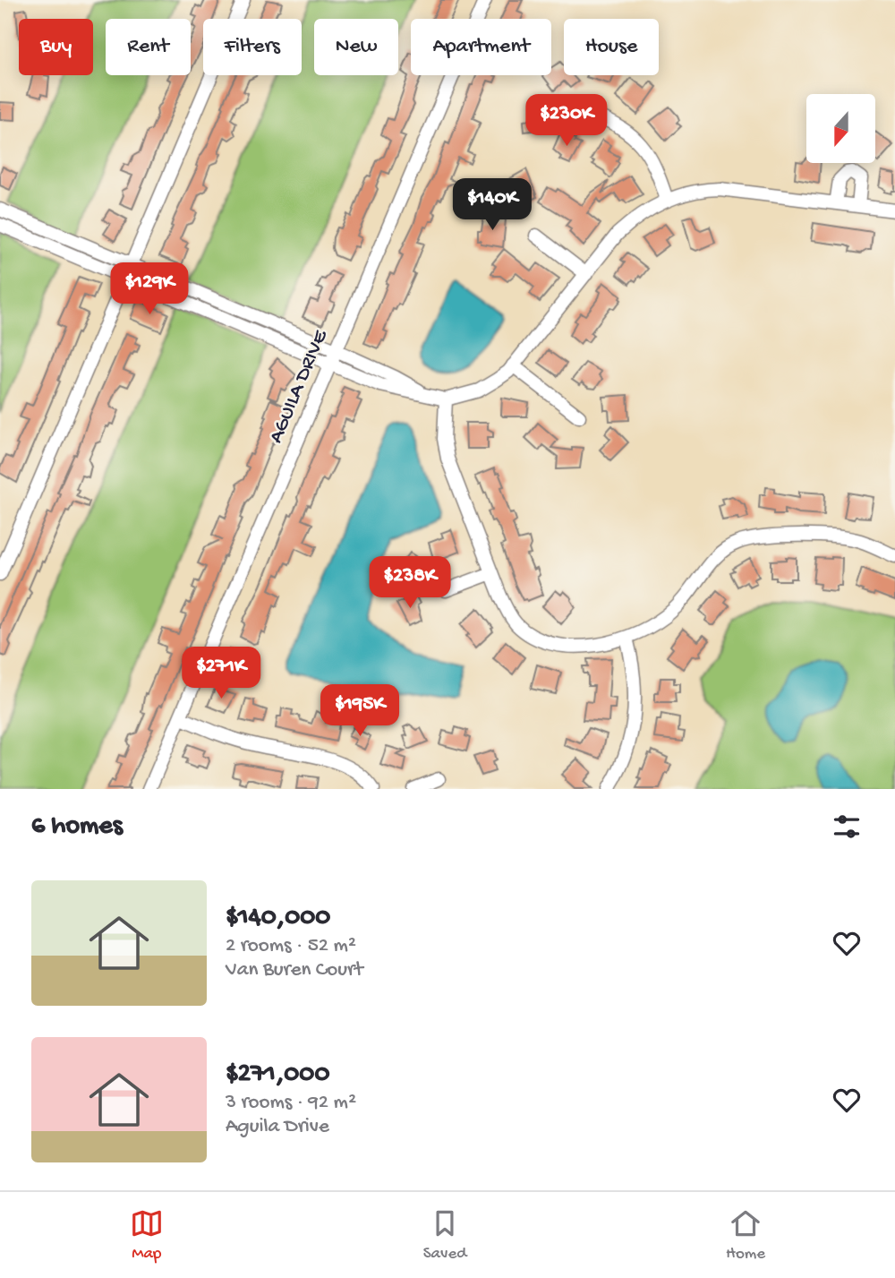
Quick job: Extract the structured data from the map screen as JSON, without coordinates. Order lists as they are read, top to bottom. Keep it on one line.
{"streets":{"street":["AGUILA DRIVE"]},"north":"bottom","page":{"chip":["Buy","Rent","Filters","New","Apartment","House"],"price":["$230K","$140K","$129K","$238K","$271K","$195K"],"heading":"6 homes","list":[{"name":"$140,000","note":"2 rooms · 52 m² · Van Buren Court"},{"name":"$271,000","note":"3 rooms · 92 m² · Aguila Drive"}],"tabs":["Map","Saved","Home"]}}
